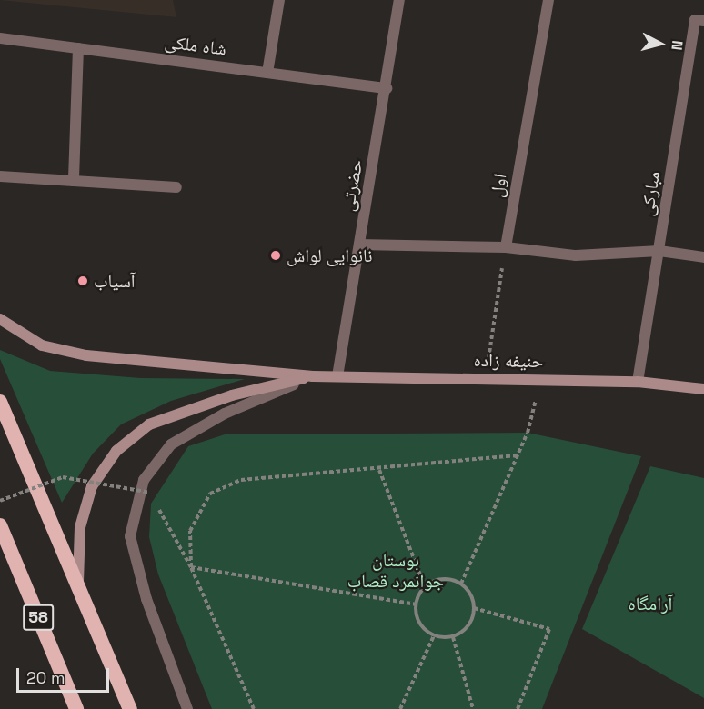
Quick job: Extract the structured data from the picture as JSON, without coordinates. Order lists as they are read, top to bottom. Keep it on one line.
{"streets":{"highway":["58"],"main road":["حنیفه زاده"],"street":["شاه ملکی","حضرتی","اول","مبارکی"]},"crossings":[["شاه ملکی","حضرتی"],["حضرتی","حنیفه زاده"],["مبارکی","حنیفه زاده"]],"parks":["بوستان جوانمرد قصاب","آرامگاه"],"places":["نانوایی لواش","آسیاب"],"scale_bar":"20 m","north":"right"}
